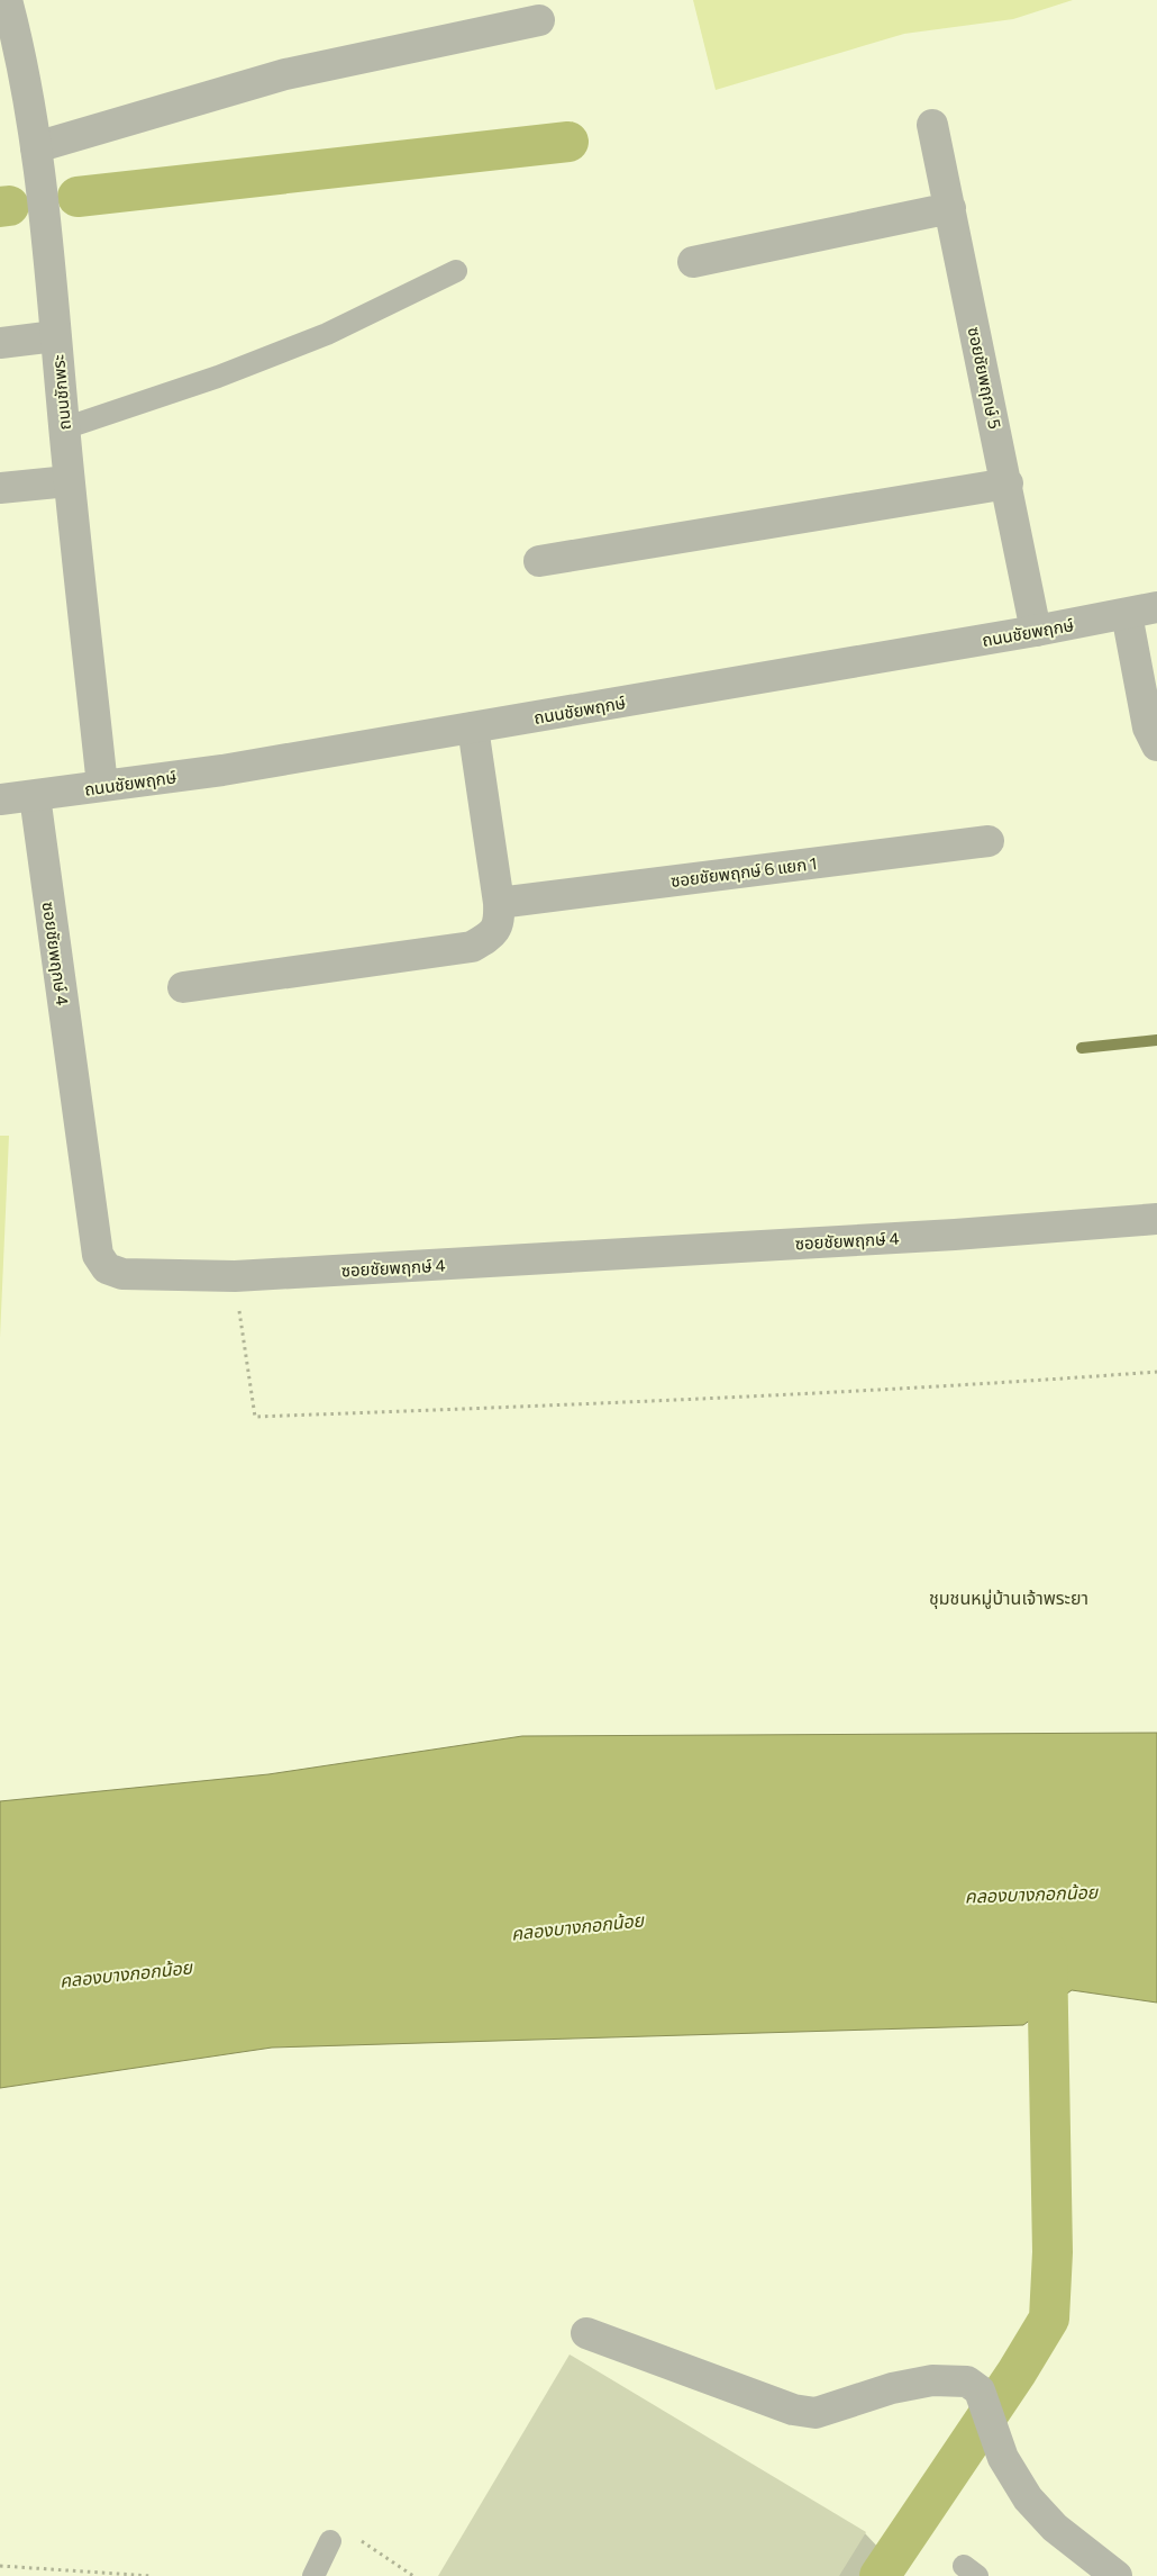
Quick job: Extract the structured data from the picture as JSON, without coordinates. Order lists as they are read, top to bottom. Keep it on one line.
{"streets":{"street":["ซอยชัยพฤกษ์ 5","ถนนชักพระ","ถนนชัยพฤกษ์","ซอยชัยพฤกษ์ 6 แยก 1","ซอยชัยพฤกษ์ 4"]},"crossings":[["ซอยชัยพฤกษ์ 5","ถนนชัยพฤกษ์"],["ถนนชักพระ","ถนนชัยพฤกษ์"],["ถนนชัยพฤกษ์","ซอยชัยพฤกษ์ 4"]],"districts":["ชุมชนหมู่บ้านเจ้าพระยา"],"water":["คลองบางกอกน้อย"]}
